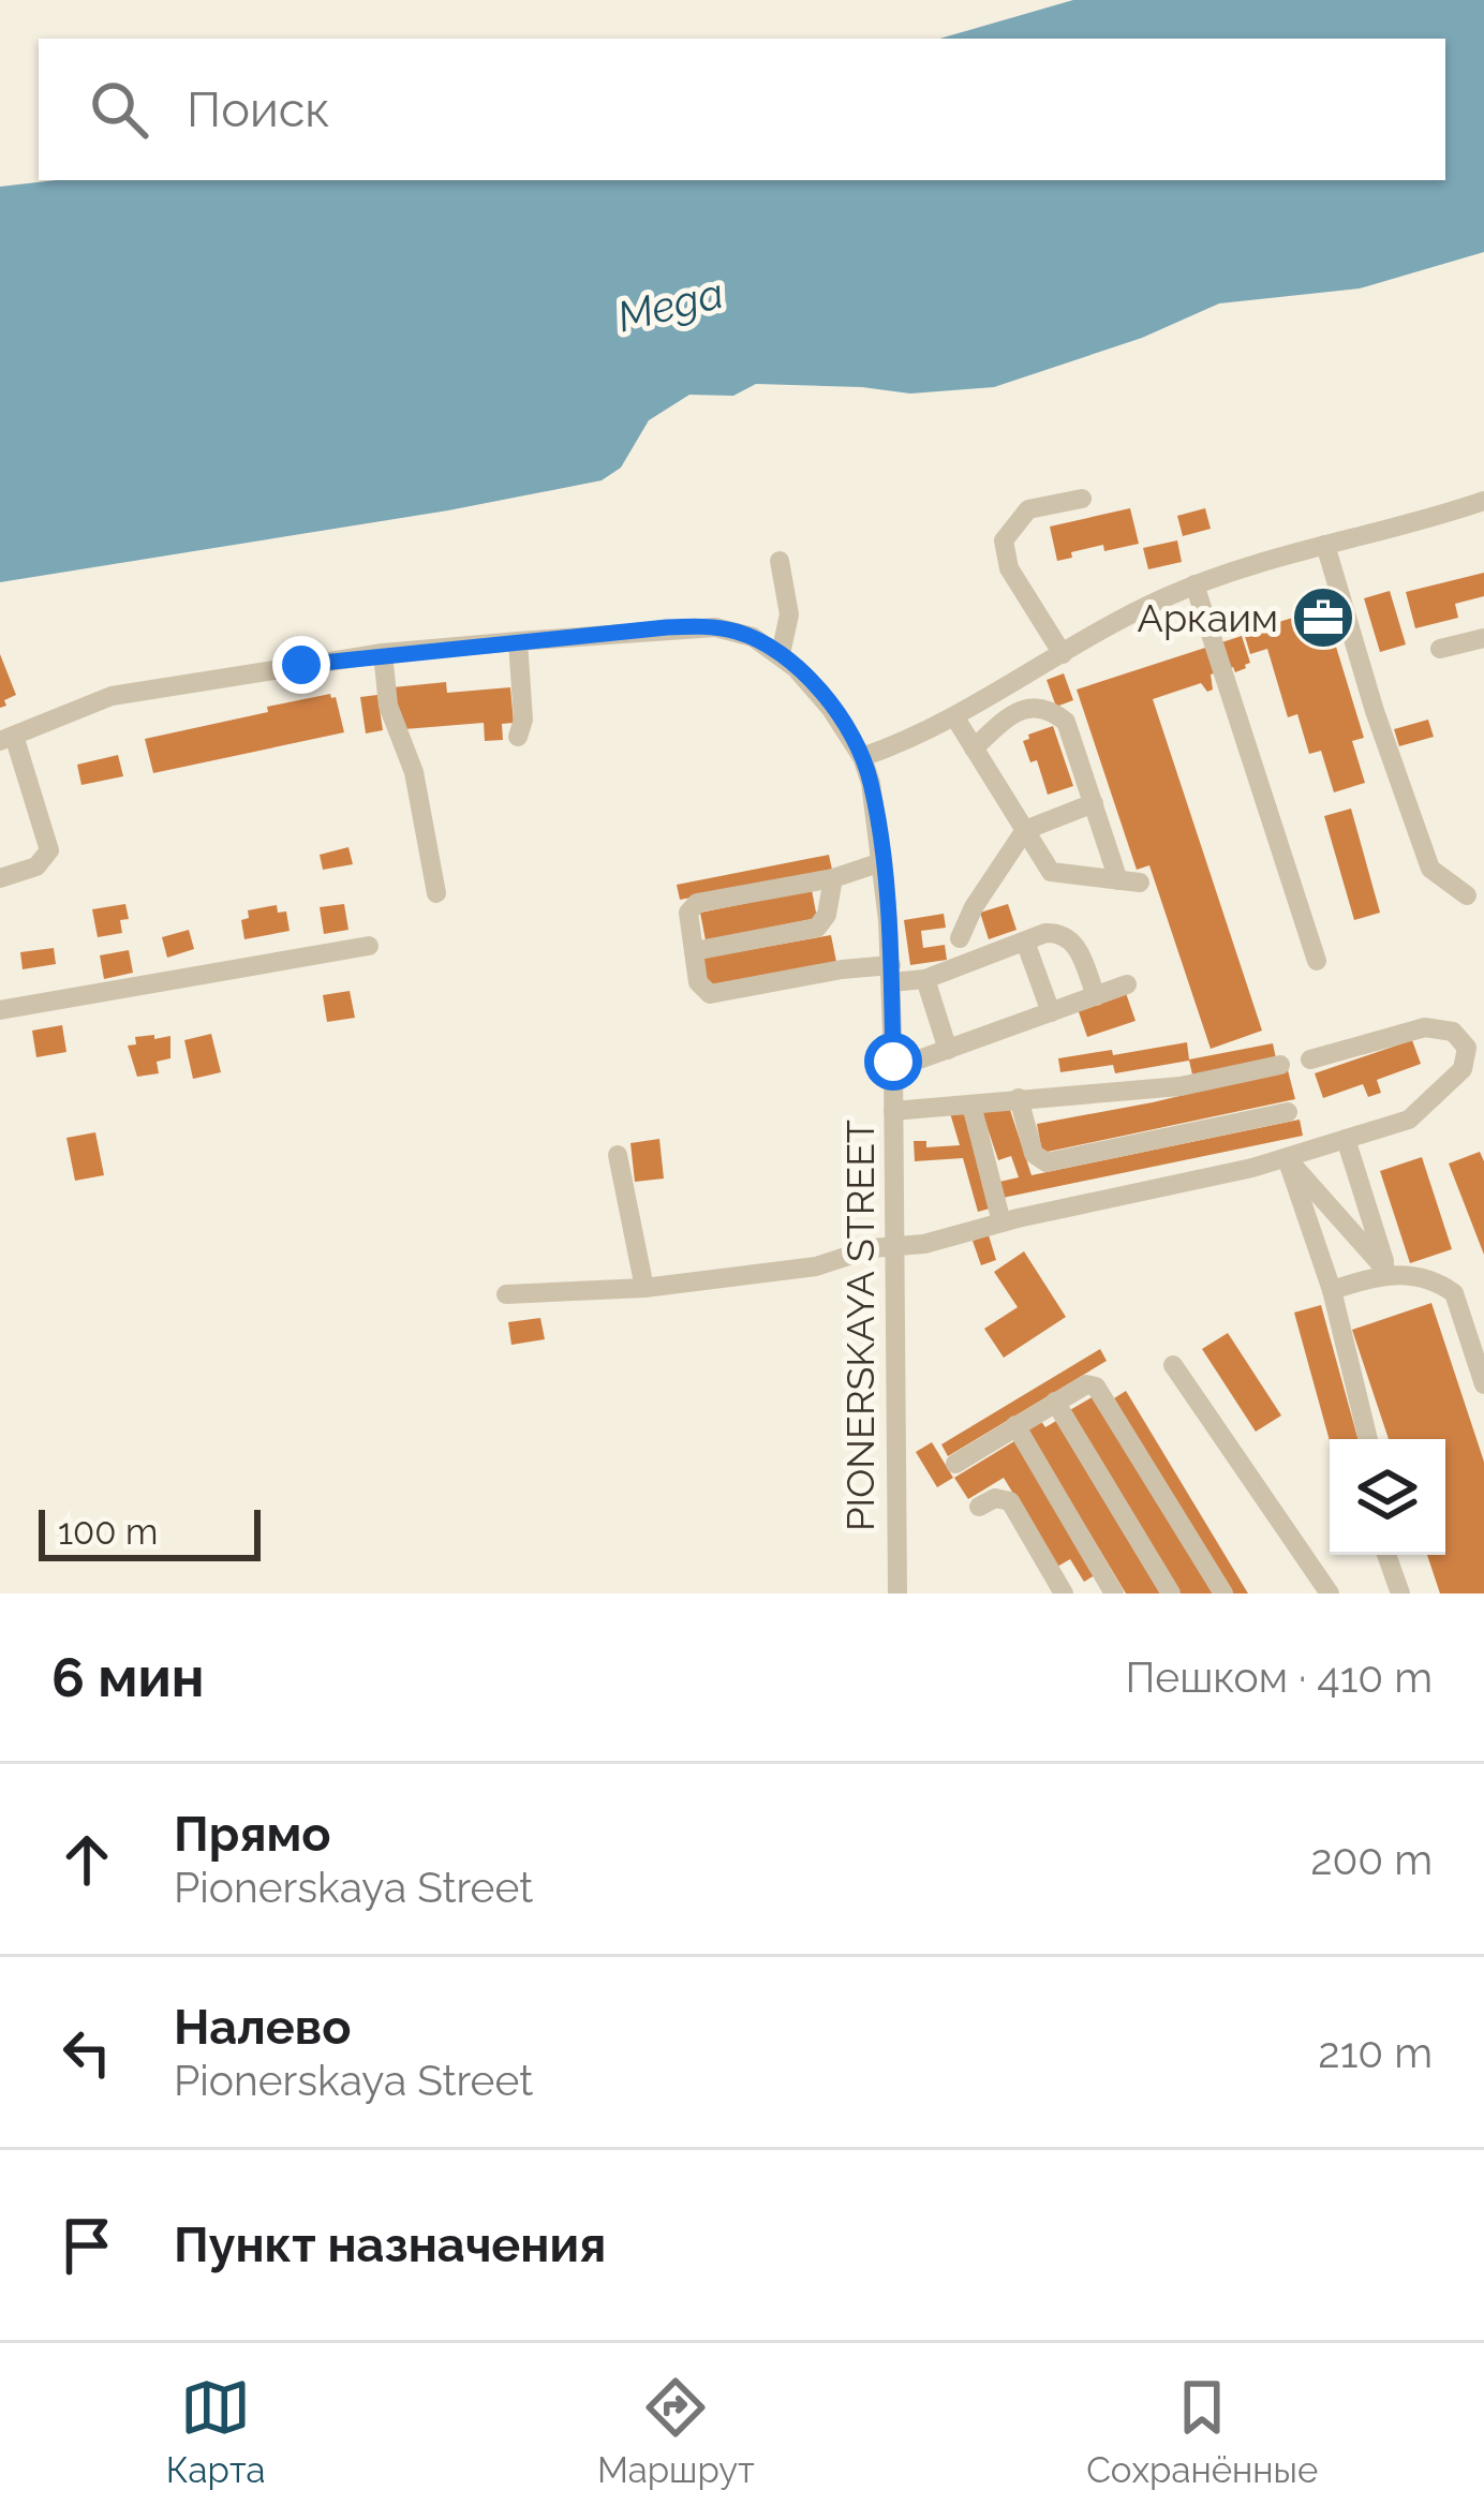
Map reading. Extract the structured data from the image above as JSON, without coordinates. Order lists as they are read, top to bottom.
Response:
{
  "streets": {
    "street": ["PIONERSKAYA STREET"]
  },
  "water": ["Mega"],
  "places": {
    "office": ["Аркаим"]
  },
  "scale_bar": "100 m",
  "page": {
    "search": "Поиск",
    "scale": "100 m",
    "heading": ["6 мин", "Пешком · 410 m"],
    "list": [
      ["Прямо", "Pionerskaya Street", "200 m"],
      ["Налево", "Pionerskaya Street", "210 m"],
      "Пункт назначения"
    ],
    "nav": ["Карта", "Маршрут", "Сохранённые"]
  }
}
